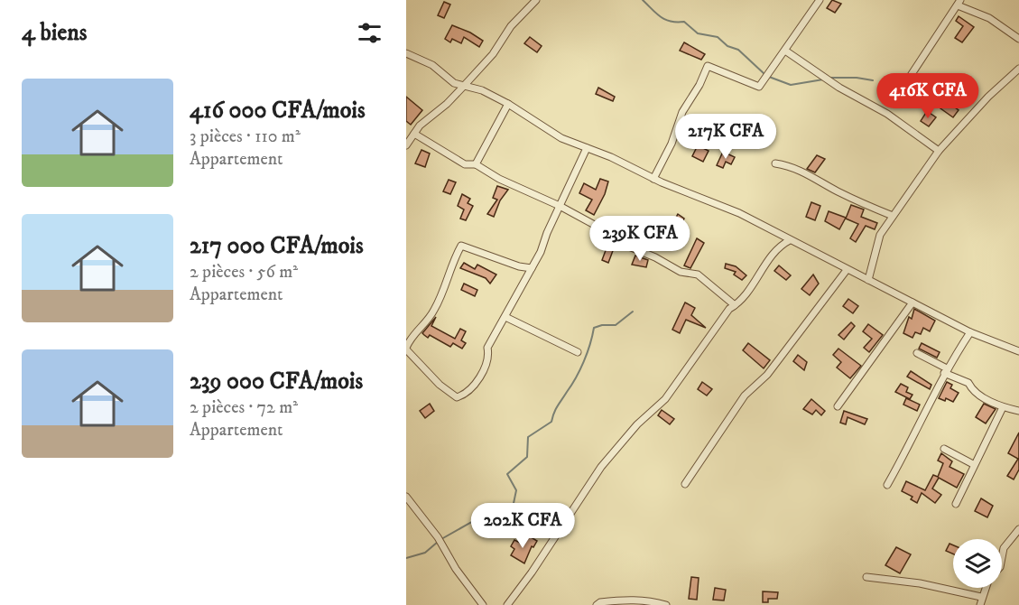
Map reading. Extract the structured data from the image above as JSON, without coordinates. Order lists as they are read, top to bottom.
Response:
{
  "page": {
    "heading": "4 biens",
    "list": [
      {
        "name": "416 000 CFA/mois",
        "note": "3 pièces · 110 m² · Appartement"
      },
      {
        "name": "217 000 CFA/mois",
        "note": "2 pièces · 56 m² · Appartement"
      },
      {
        "name": "239 000 CFA/mois",
        "note": "2 pièces · 72 m² · Appartement"
      }
    ],
    "price": [
      "416K CFA",
      "217K CFA",
      "239K CFA",
      "202K CFA"
    ]
  }
}
